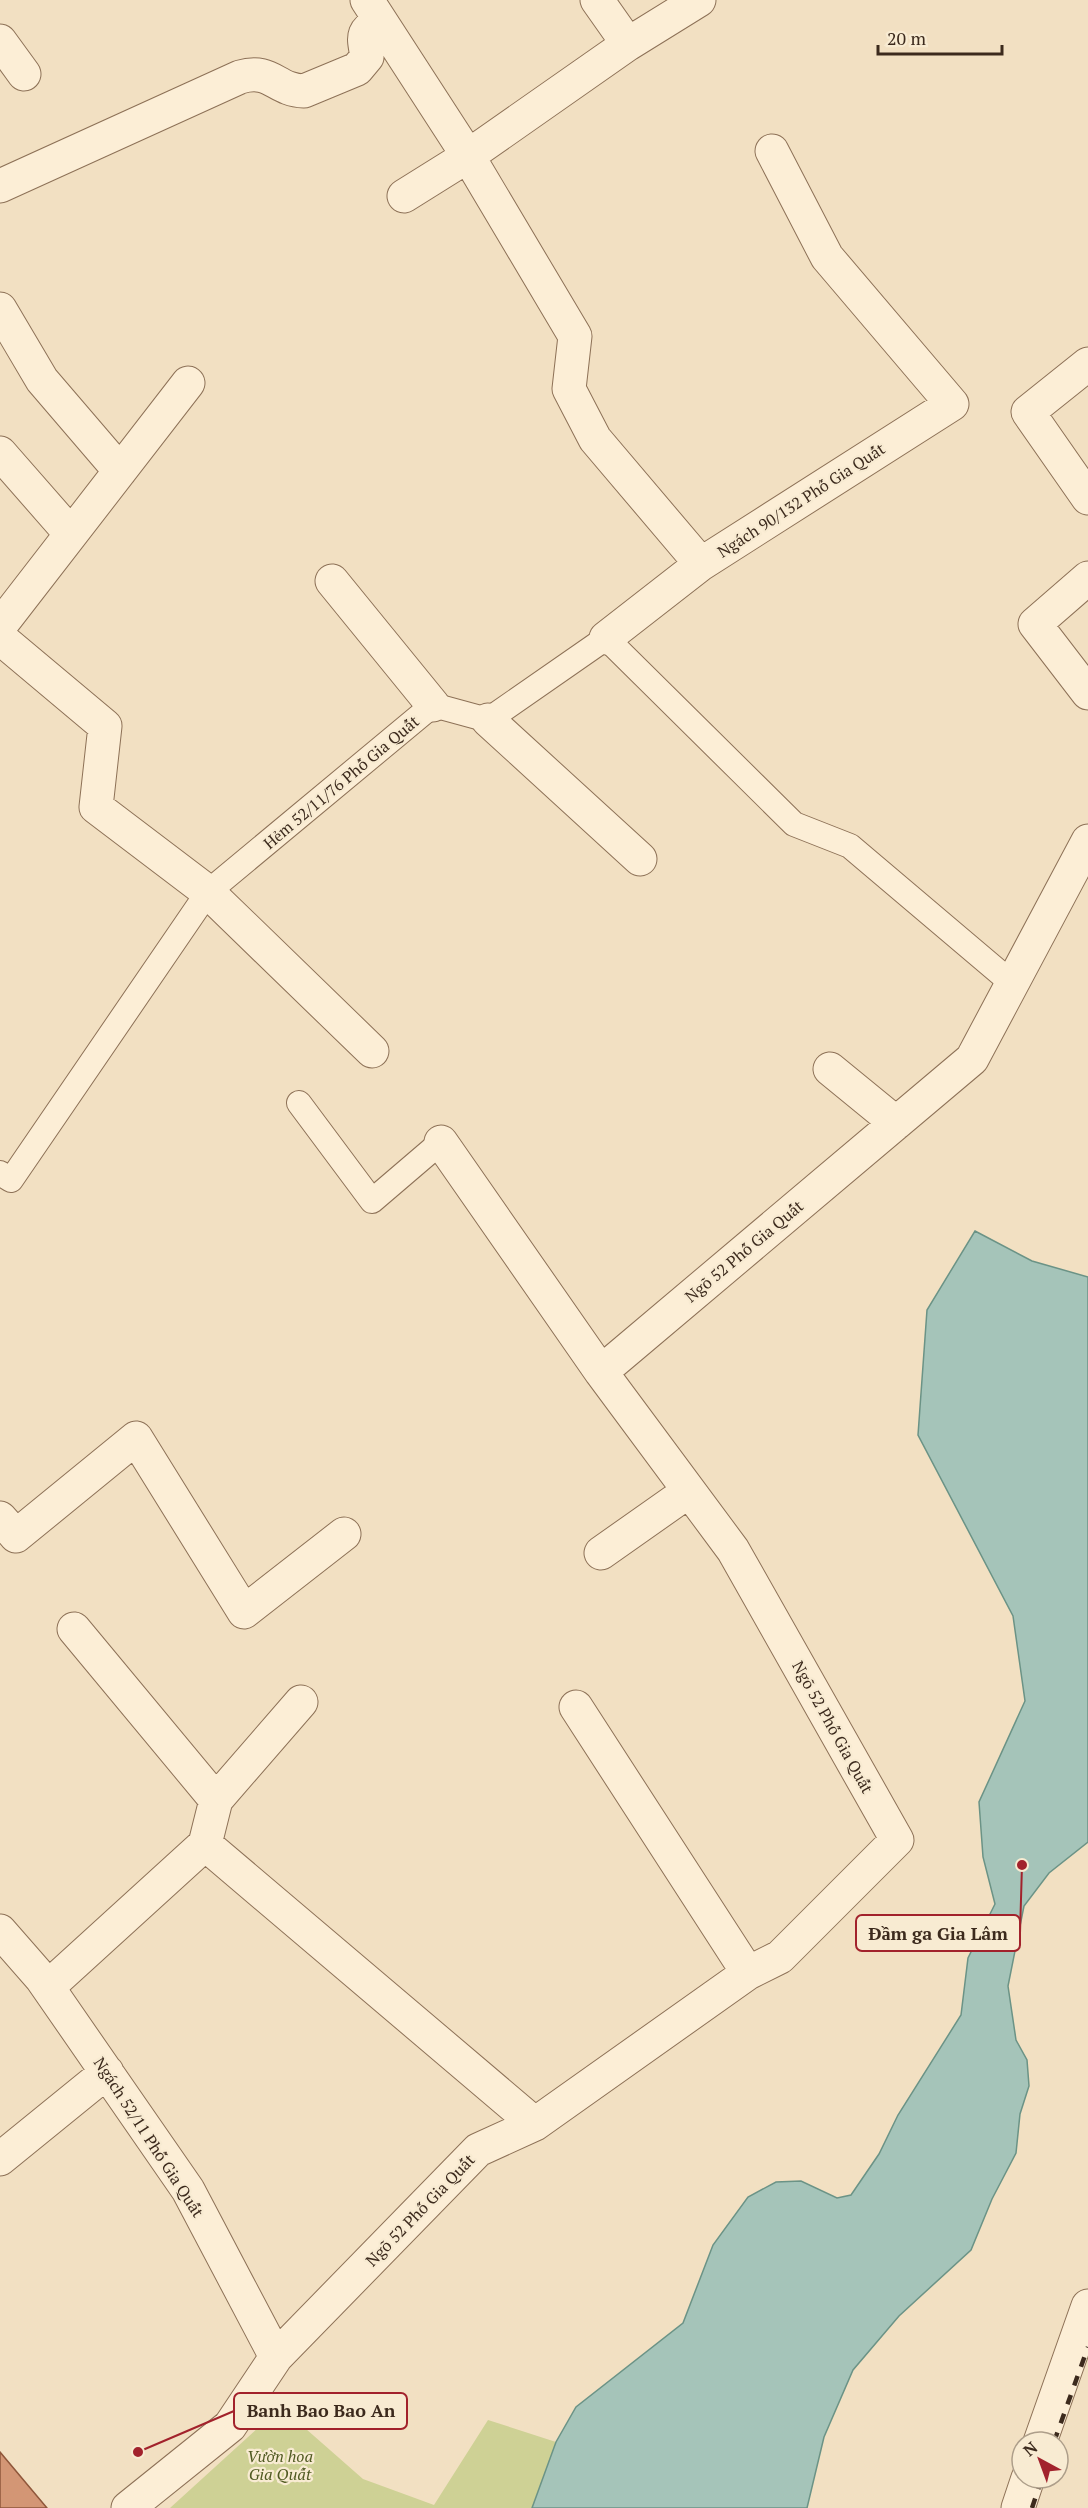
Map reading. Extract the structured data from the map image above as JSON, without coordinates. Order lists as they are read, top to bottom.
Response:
{
  "streets": {
    "street": ["Ngách 90/132 Phố Gia Quất", "Ngõ 52 Phố Gia Quất", "Ngách 52/11 Phố Gia Quất"],
    "lane": ["Hẻm 52/11/76 Phố Gia Quất"]
  },
  "crossings": [
    ["Ngõ 52 Phố Gia Quất", "Ngách 52/11 Phố Gia Quất"]
  ],
  "parks": ["Vườn hoa Gia Quất"],
  "places": ["Đầm ga Gia Lâm", "Banh Bao Bao An"],
  "scale_bar": "20 m",
  "north": "top left"
}
